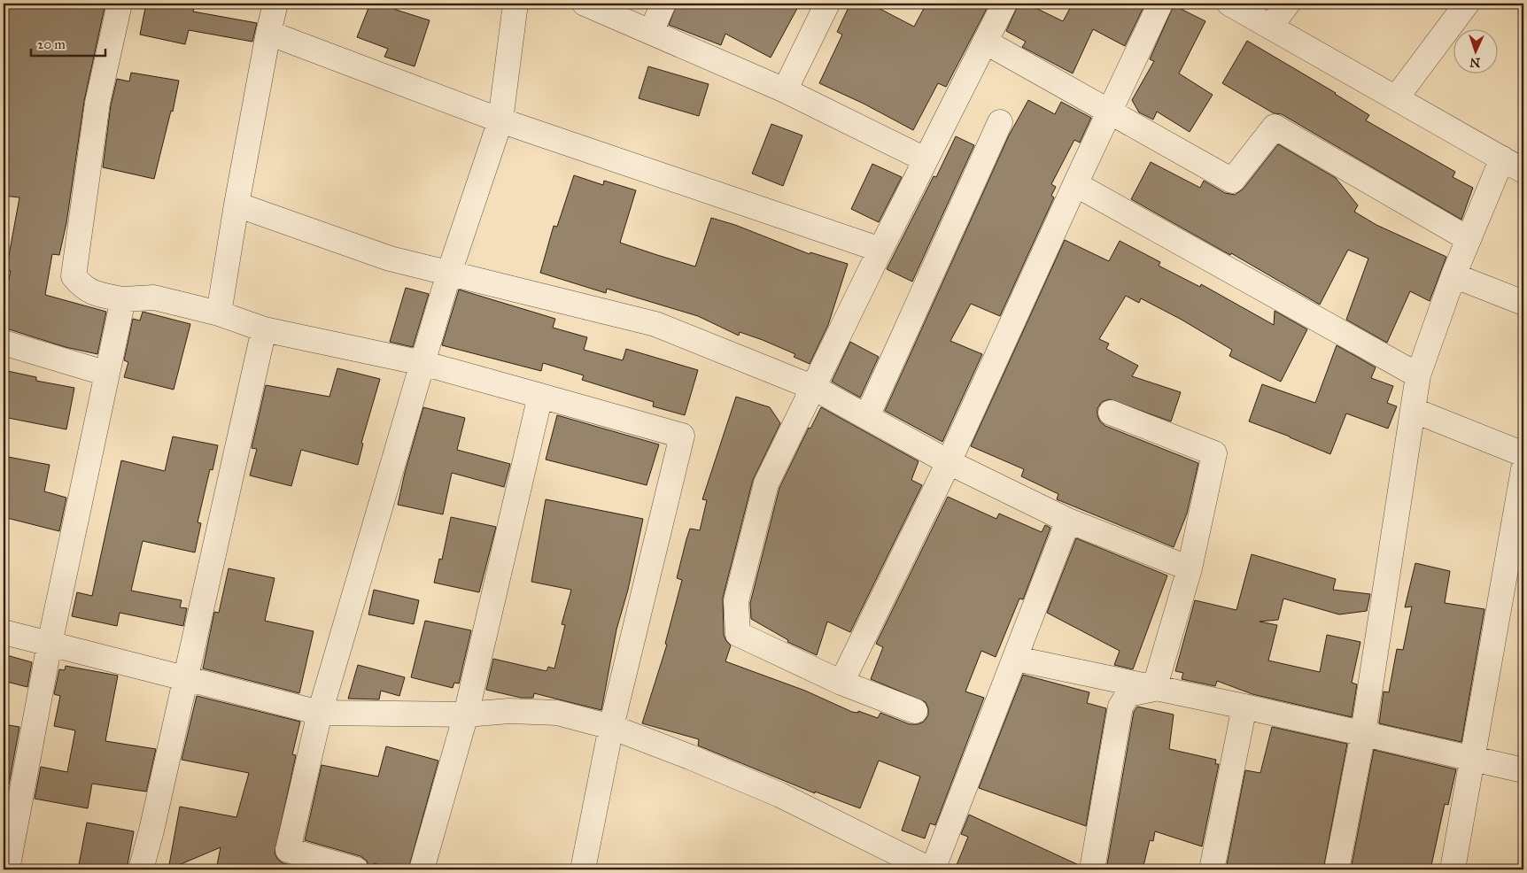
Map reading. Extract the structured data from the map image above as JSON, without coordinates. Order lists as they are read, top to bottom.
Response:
{
  "scale_bar": "20 m",
  "north": "bottom"
}
